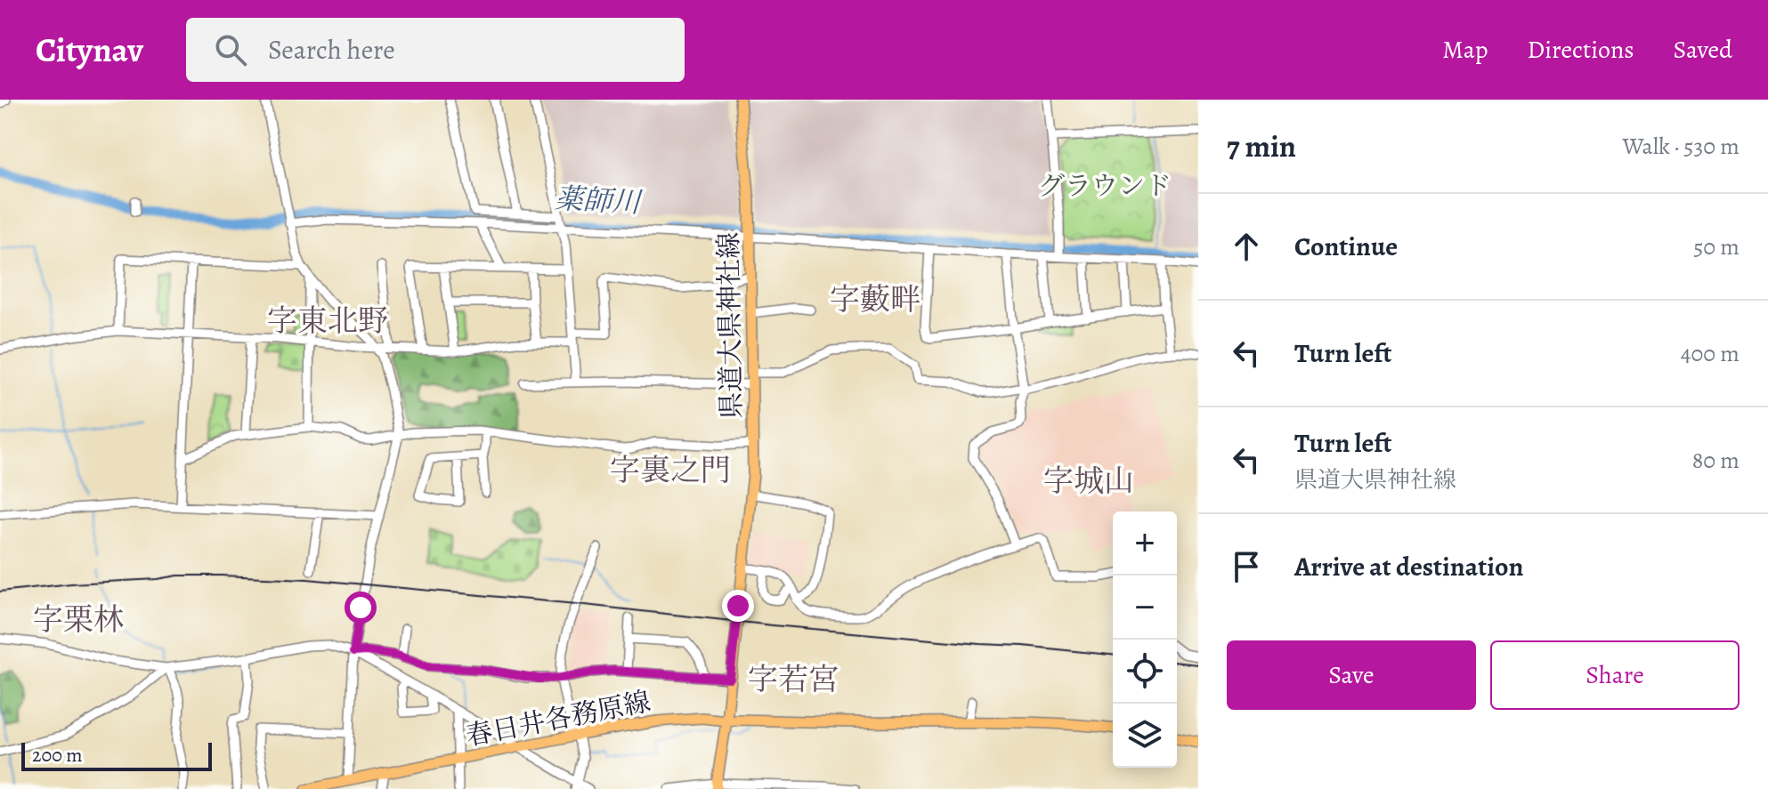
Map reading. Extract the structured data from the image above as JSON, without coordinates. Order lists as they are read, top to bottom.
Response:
{
  "streets": {
    "main road": ["県道大県神社線", "春日井各務原線"]
  },
  "crossings": [
    ["県道大県神社線", "春日井各務原線"]
  ],
  "districts": [
    "字藪畔",
    "字東北野",
    "字裏之門",
    "字城山",
    "字栗林",
    "字若宮"
  ],
  "water": ["薬師川"],
  "parks": ["グラウンド"],
  "scale_bar": "200 m",
  "page": {
    "header": "Citynav",
    "search": "Search here",
    "nav": ["Map", "Directions", "Saved"],
    "heading": ["7 min", "Walk · 530 m"],
    "list": [
      ["Continue", "50 m"],
      ["Turn left", "400 m"],
      ["Turn left", "県道大県神社線", "80 m"],
      "Arrive at destination"
    ],
    "map_buttons": ["+", "−"],
    "buttons": ["Save", "Share"],
    "scale": "200 m"
  }
}
